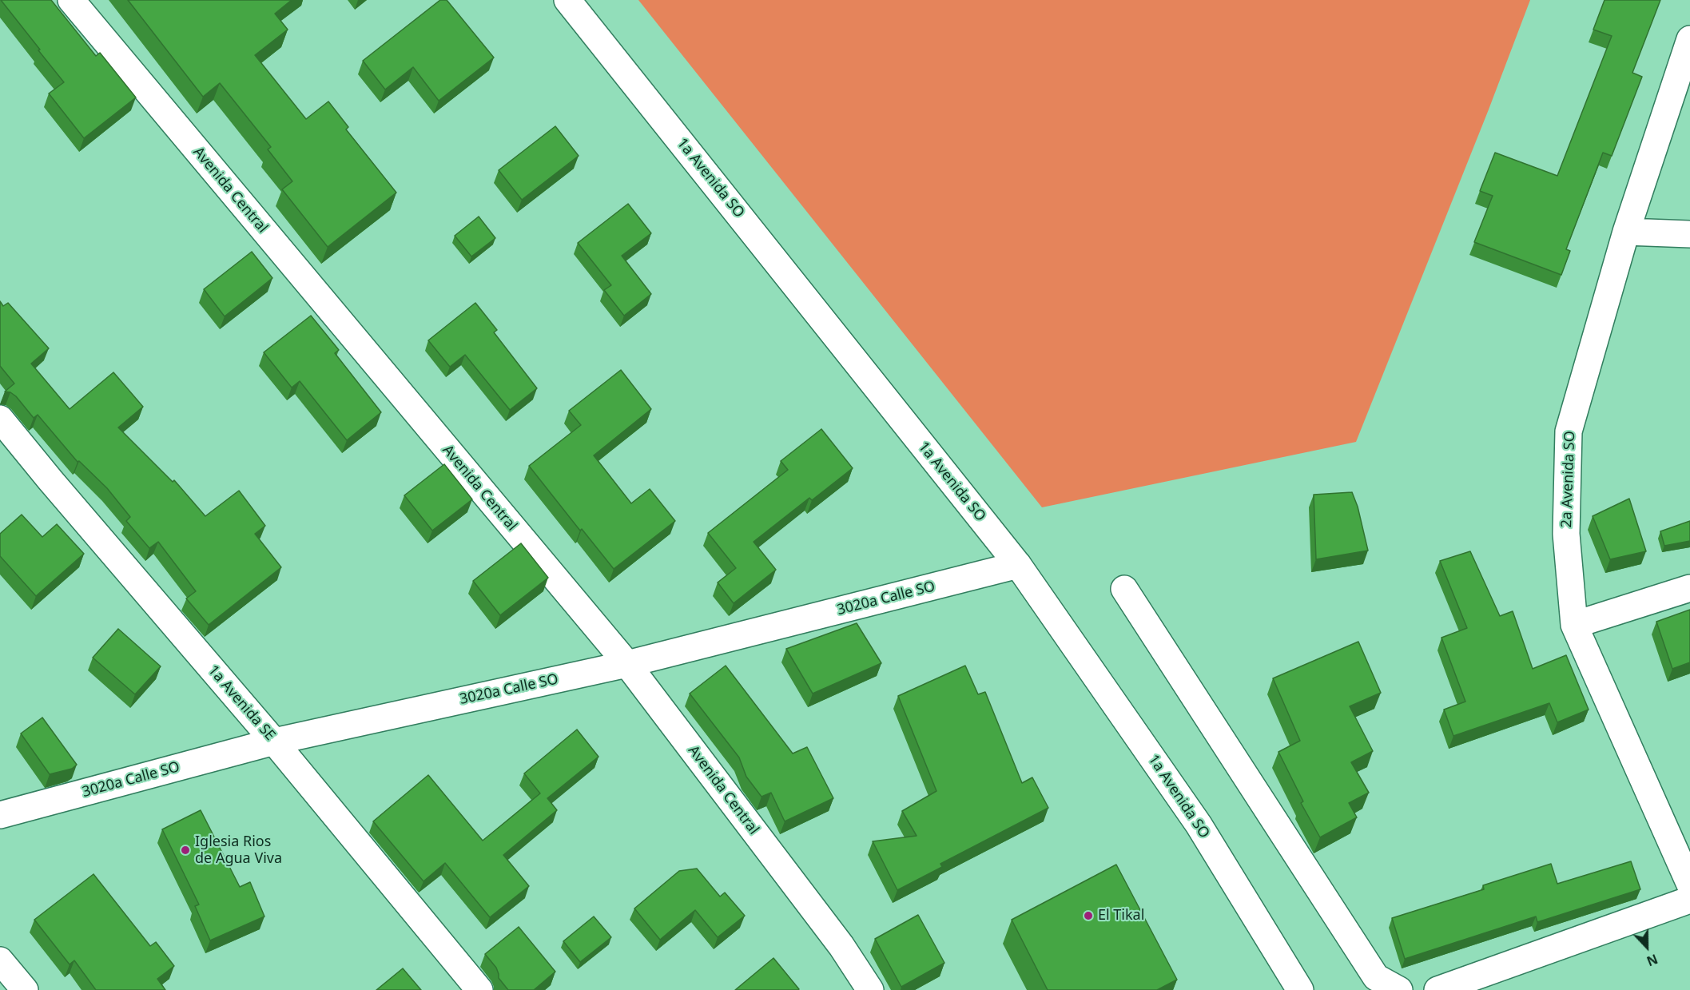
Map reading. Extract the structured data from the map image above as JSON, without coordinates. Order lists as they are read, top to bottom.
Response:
{
  "streets": {
    "main road": [
      "1a Avenida SO",
      "Avenida Central",
      "2a Avenida SO",
      "3020a Calle SO",
      "1a Avenida SE"
    ]
  },
  "crossings": [
    ["1a Avenida SO", "3020a Calle SO"],
    ["Avenida Central", "3020a Calle SO"],
    ["3020a Calle SO", "1a Avenida SE"]
  ],
  "places": ["Iglesia Rios de Agua Viva", "El Tikal"],
  "north": "bottom"
}
